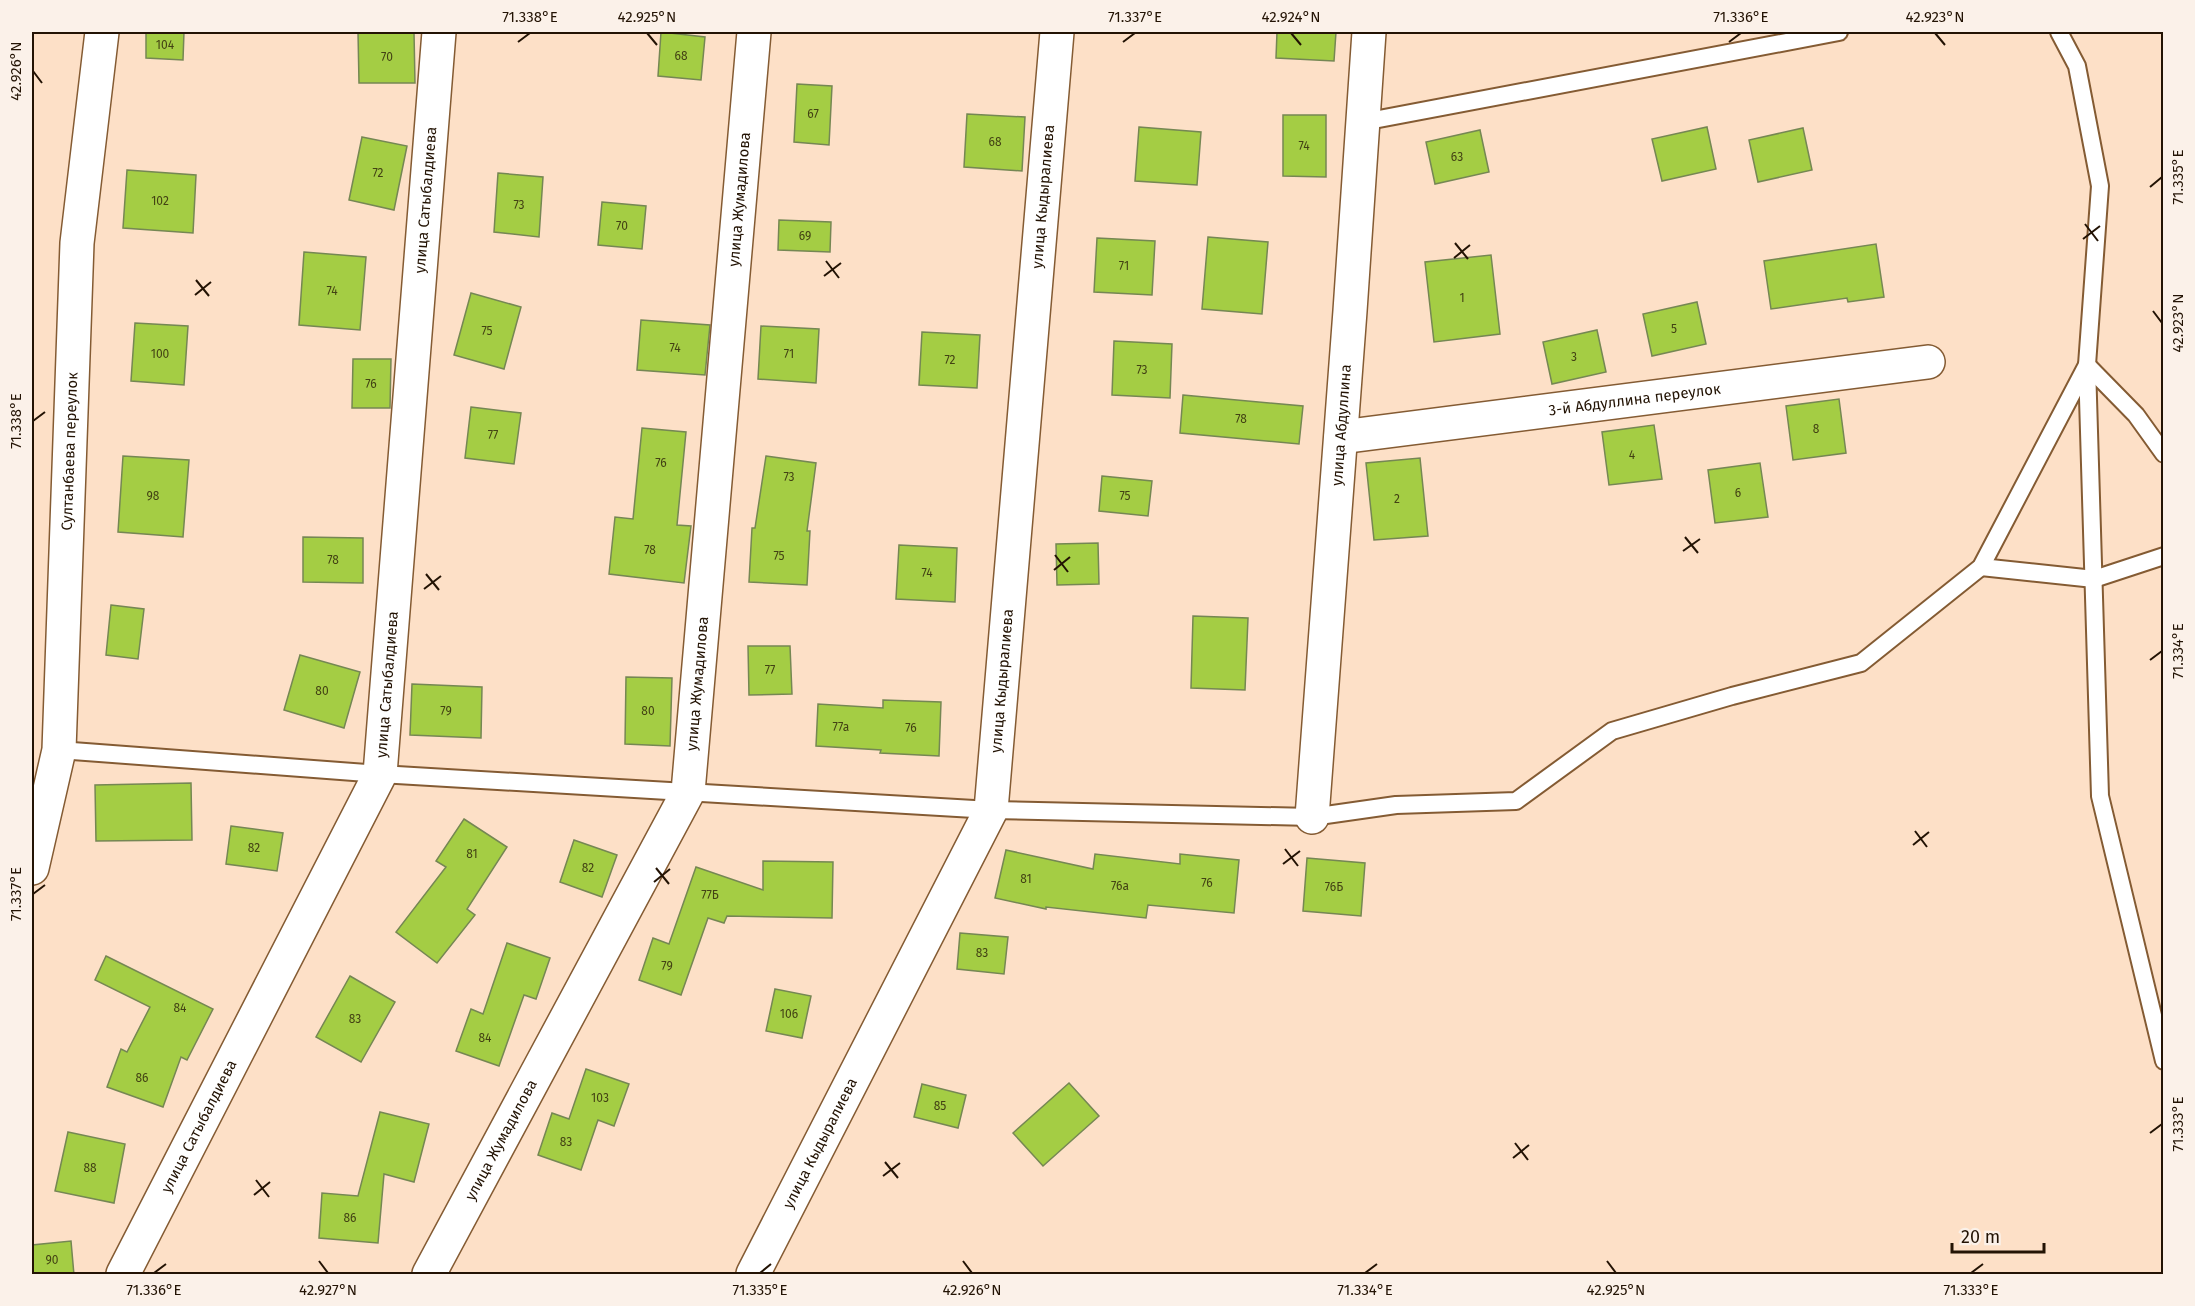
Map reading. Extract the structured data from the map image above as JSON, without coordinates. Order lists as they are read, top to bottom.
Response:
{
  "streets": {
    "street": [
      "улица Кыдыралиева",
      "улица Сатыбалдиева",
      "улица Жумадилова",
      "3-й Абдуллина переулок",
      "улица Абдуллина",
      "Султанбаева переулок"
    ]
  },
  "crossings": [
    ["3-й Абдуллина переулок", "улица Абдуллина"]
  ],
  "house_numbers": [
    "104",
    "68",
    "70",
    "67",
    "68",
    "74",
    "63",
    "72",
    "102",
    "73",
    "70",
    "69",
    "71",
    "74",
    "1",
    "5",
    "75",
    "74",
    "100",
    "71",
    "3",
    "72",
    "73",
    "76",
    "78",
    "8",
    "77",
    "4",
    "76",
    "73",
    "6",
    "98",
    "75",
    "2",
    "78",
    "75",
    "78",
    "74",
    "77",
    "80",
    "79",
    "80",
    "77а",
    "76",
    "82",
    "81",
    "82",
    "81",
    "76",
    "76а",
    "76Б",
    "77Б",
    "83",
    "79",
    "84",
    "106",
    "83",
    "84",
    "86",
    "103",
    "85",
    "83",
    "88",
    "86",
    "90"
  ],
  "scale_bar": "20 m",
  "coordinates": [
    "71.338°E",
    "42.925°N",
    "71.337°E",
    "42.924°N",
    "71.336°E",
    "42.923°N",
    "42.926°N",
    "71.335°E",
    "71.334°E",
    "71.333°E",
    "42.927°N"
  ]
}
